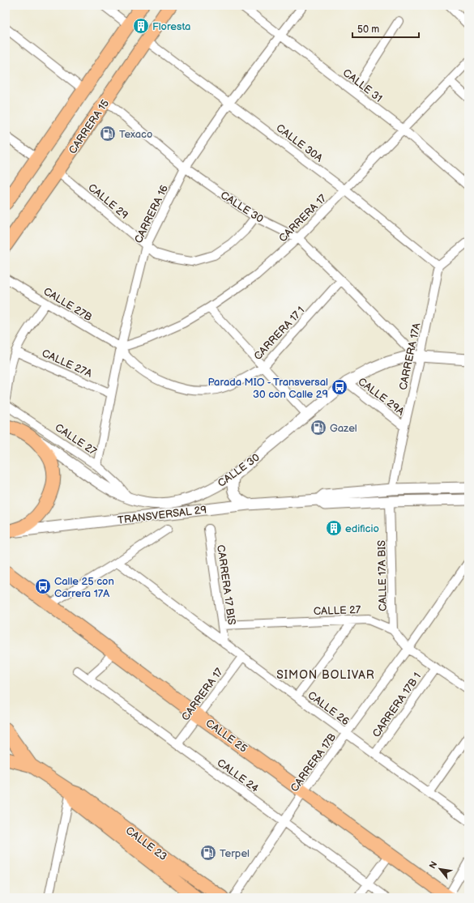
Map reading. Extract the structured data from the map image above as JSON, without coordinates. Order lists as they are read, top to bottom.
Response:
{
  "streets": {
    "main road": ["CARRERA 15", "CALLE 25", "CALLE 23"],
    "street": [
      "CALLE 31",
      "CALLE 30A",
      "CALLE 29",
      "CALLE 30",
      "CARRERA 16",
      "CARRERA 17",
      "CALLE 27B",
      "CARRERA 17 1",
      "CARRERA 17A",
      "CALLE 27A",
      "CALLE 29A",
      "CALLE 27",
      "TRANSVERSAL 29",
      "CALLE 17A BIS",
      "CARRERA 17 BIS",
      "CARRERA 17B 1",
      "CALLE 26",
      "CARRERA 17B",
      "CALLE 24"
    ]
  },
  "crossings": [
    ["CALLE 31", "CARRERA 16"],
    ["CALLE 31", "CARRERA 17"],
    ["CARRERA 15", "CALLE 30A"],
    ["CARRERA 15", "CALLE 29"],
    ["CARRERA 15", "CALLE 30"],
    ["CALLE 30A", "CARRERA 16"],
    ["CALLE 30A", "CARRERA 17"],
    ["CALLE 30A", "CARRERA 17A"],
    ["CALLE 29", "CALLE 30"],
    ["CALLE 29", "CARRERA 16"],
    ["CALLE 30", "CARRERA 16"],
    ["CALLE 30", "CARRERA 17"],
    ["CALLE 30", "CARRERA 17 1"],
    ["CALLE 30", "CARRERA 17A"],
    ["CALLE 30", "CALLE 29A"],
    ["CALLE 30", "CALLE 27"],
    ["CARRERA 16", "CARRERA 17"],
    ["CARRERA 16", "CALLE 27B"],
    ["CARRERA 16", "CARRERA 17 1"],
    ["CARRERA 16", "CALLE 27A"],
    ["CARRERA 16", "CALLE 27"],
    ["CARRERA 17", "CALLE 27B"],
    ["CARRERA 17", "CARRERA 17 1"],
    ["CARRERA 17", "CALLE 26"],
    ["CARRERA 17", "CALLE 25"],
    ["CARRERA 17", "CALLE 24"],
    ["CALLE 27B", "CARRERA 17 1"],
    ["CARRERA 17A", "CALLE 29A"],
    ["CARRERA 17A", "TRANSVERSAL 29"],
    ["CALLE 27", "CALLE 17A BIS"],
    ["CALLE 27", "CARRERA 17 BIS"],
    ["CALLE 27", "CARRERA 17B 1"],
    ["CALLE 27", "CARRERA 17B"],
    ["TRANSVERSAL 29", "CALLE 17A BIS"],
    ["CARRERA 17 BIS", "CALLE 26"],
    ["CARRERA 17B 1", "CALLE 26"],
    ["CALLE 26", "CARRERA 17B"],
    ["CALLE 25", "CARRERA 17B"],
    ["CARRERA 17B", "CALLE 24"]
  ],
  "districts": ["SIMON BOLIVAR"],
  "places": {
    "building": ["Floresta", "edificio"],
    "fuel station": ["Texaco", "Gazel", "Terpel"],
    "bus stop": ["Parada MIO - Transversal 30 con Calle 29", "Calle 25 con Carrera 17A"]
  },
  "scale_bar": "50 m",
  "north": "top left"
}
